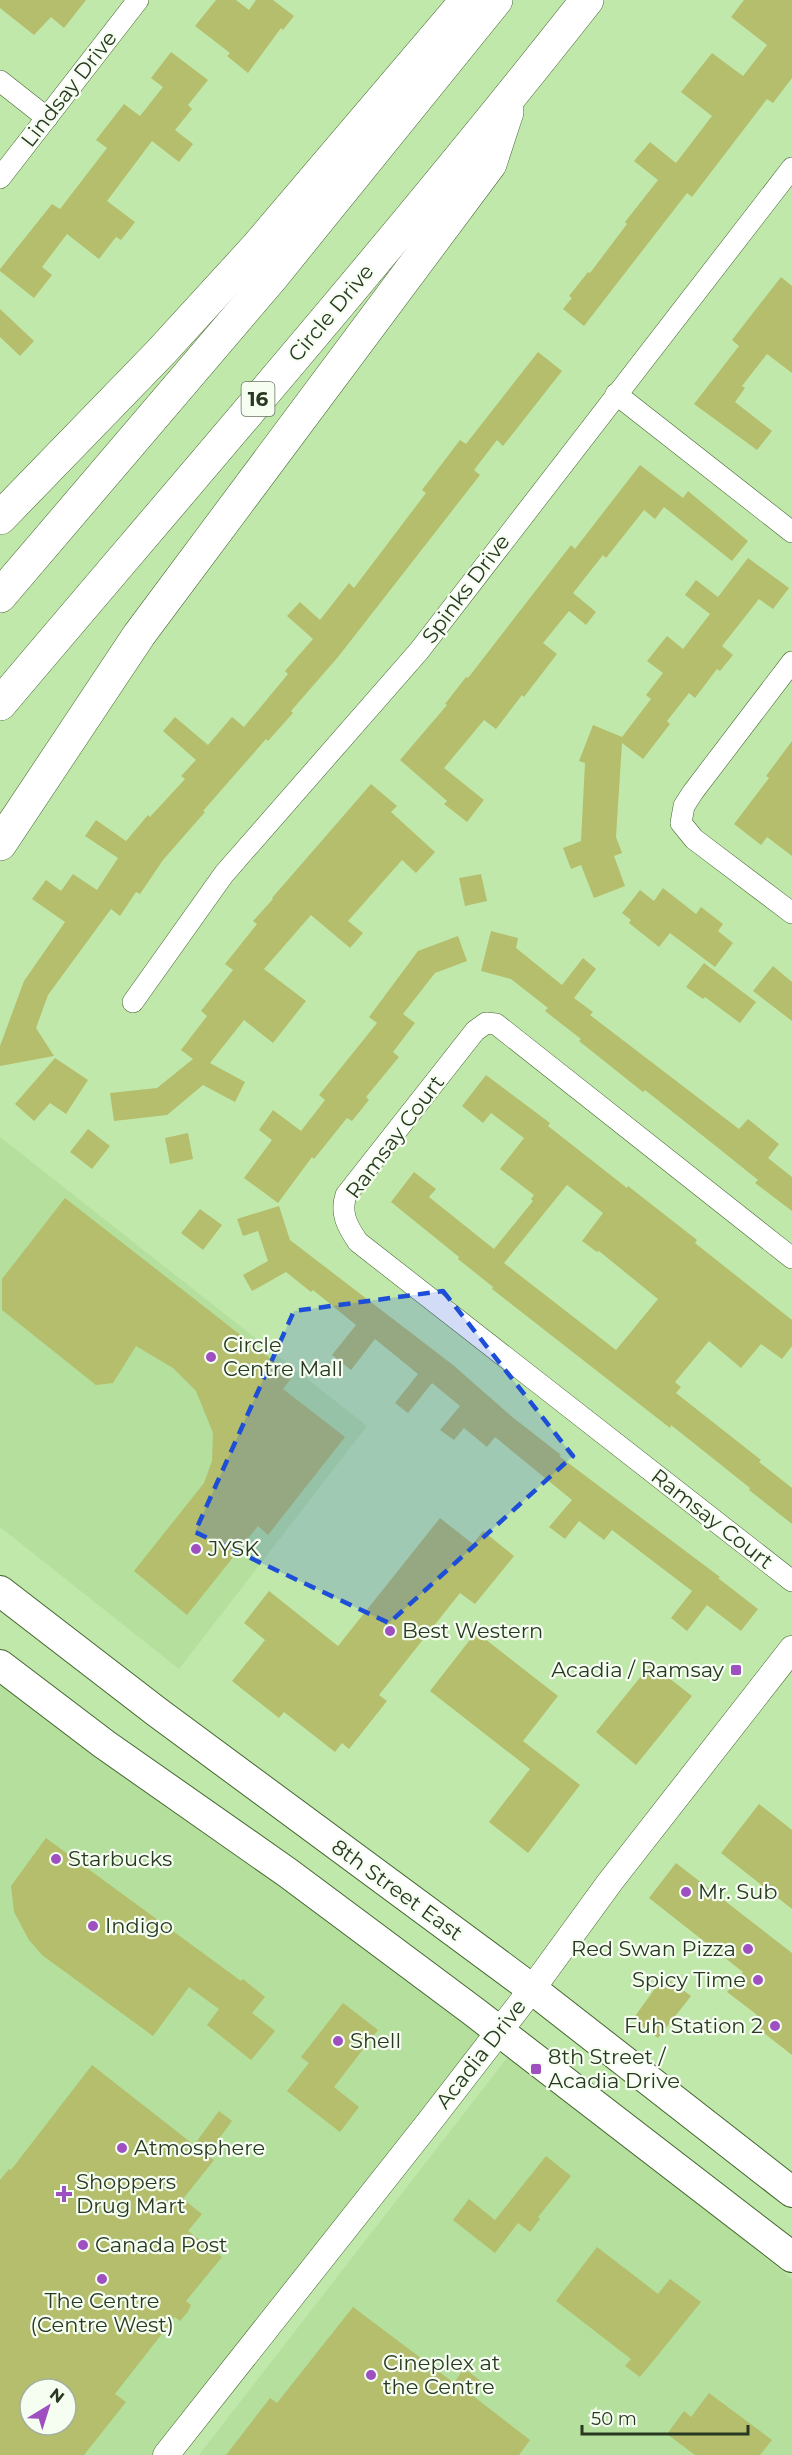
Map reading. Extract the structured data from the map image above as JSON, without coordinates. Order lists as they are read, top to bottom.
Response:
{
  "streets": {
    "highway": ["Circle Drive", "16"],
    "main road": ["8th Street East"],
    "street": [
      "Lindsay Drive",
      "Spinks Drive",
      "Ramsay Court",
      "Acadia Drive"
    ]
  },
  "crossings": [
    ["8th Street East", "Acadia Drive"]
  ],
  "places": {
    "other": [
      "Circle Centre Mall",
      "JYSK",
      "Best Western",
      "Starbucks",
      "Mr. Sub",
      "Indigo",
      "Red Swan Pizza",
      "Spicy Time",
      "Fuh Station 2",
      "Shell",
      "Atmosphere",
      "Canada Post",
      "The Centre (Centre West)",
      "Cineplex at the Centre"
    ],
    "transit": ["Acadia / Ramsay", "8th Street / Acadia Drive"],
    "health": ["Shoppers Drug Mart"]
  },
  "scale_bar": "50 m",
  "north": "top right"
}
